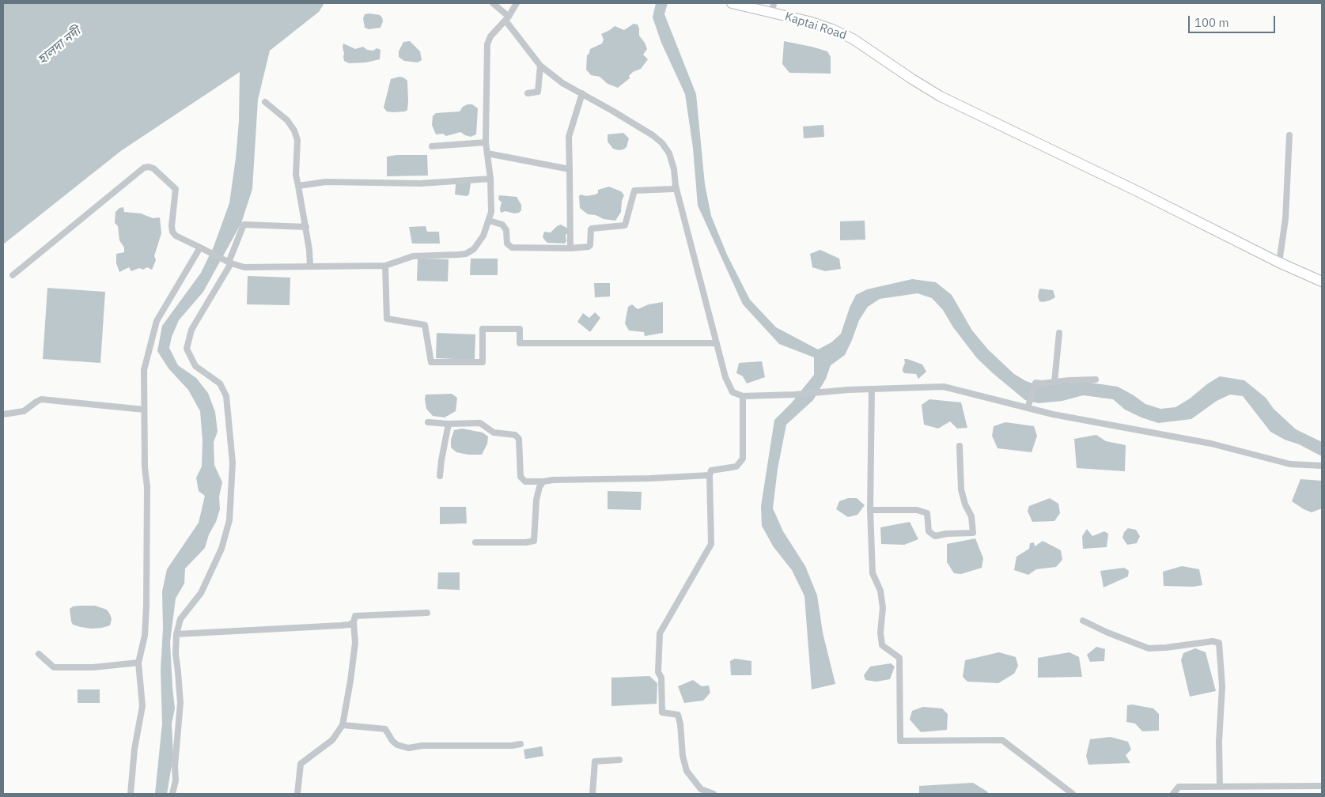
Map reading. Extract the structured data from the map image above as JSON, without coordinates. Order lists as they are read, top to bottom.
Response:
{
  "streets": {
    "main road": ["Kaptai Road"]
  },
  "water": ["হালদা নদী"],
  "scale_bar": "100 m"
}
